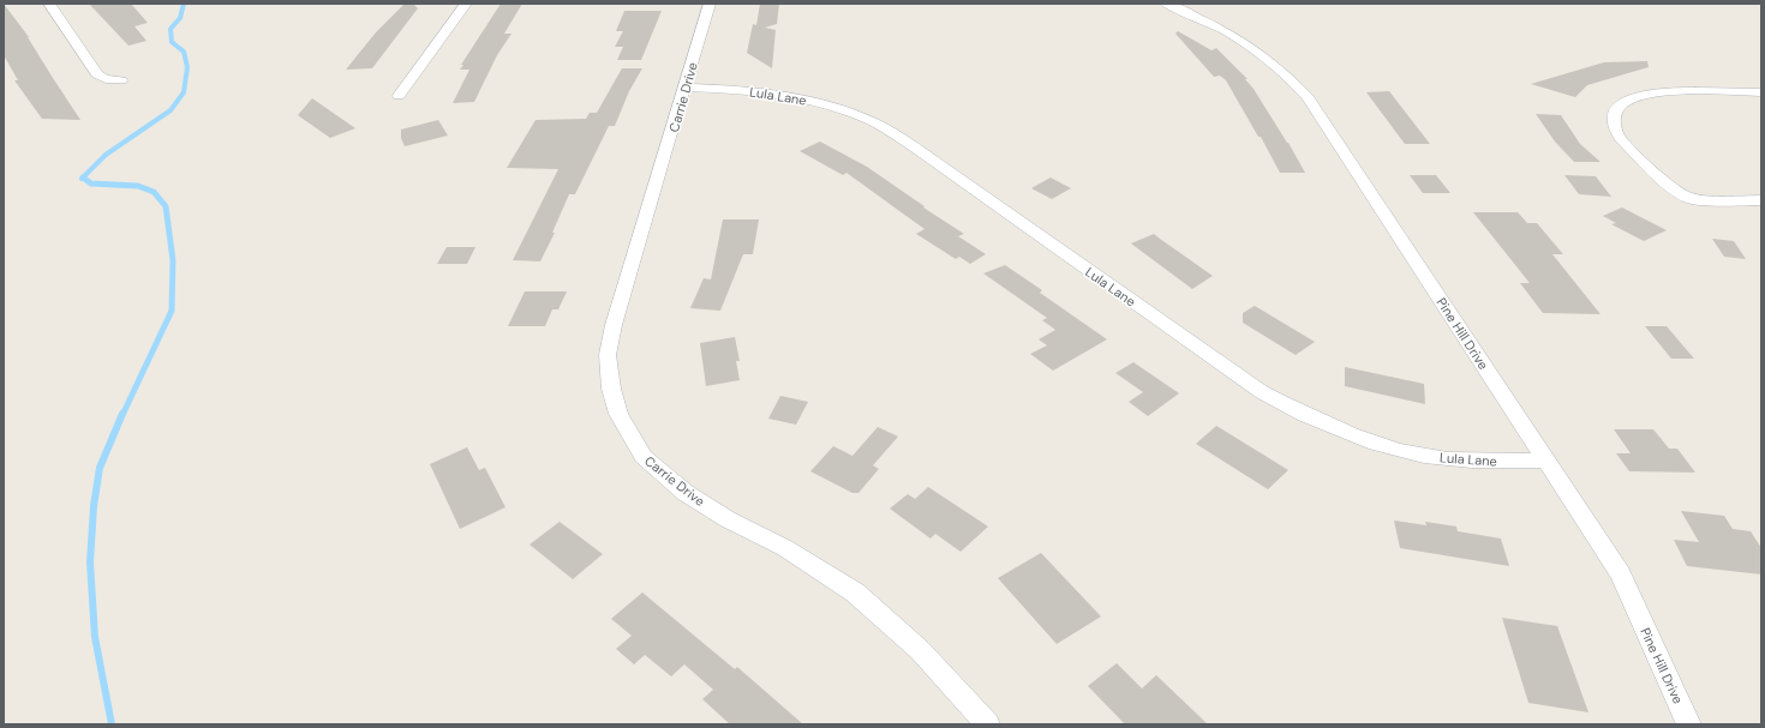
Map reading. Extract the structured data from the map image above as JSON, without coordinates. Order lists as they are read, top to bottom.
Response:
{
  "streets": {
    "street": ["Lula Lane", "Carrie Drive", "Pine Hill Drive"]
  },
  "crossings": [
    ["Lula Lane", "Carrie Drive"],
    ["Lula Lane", "Pine Hill Drive"]
  ]
}
